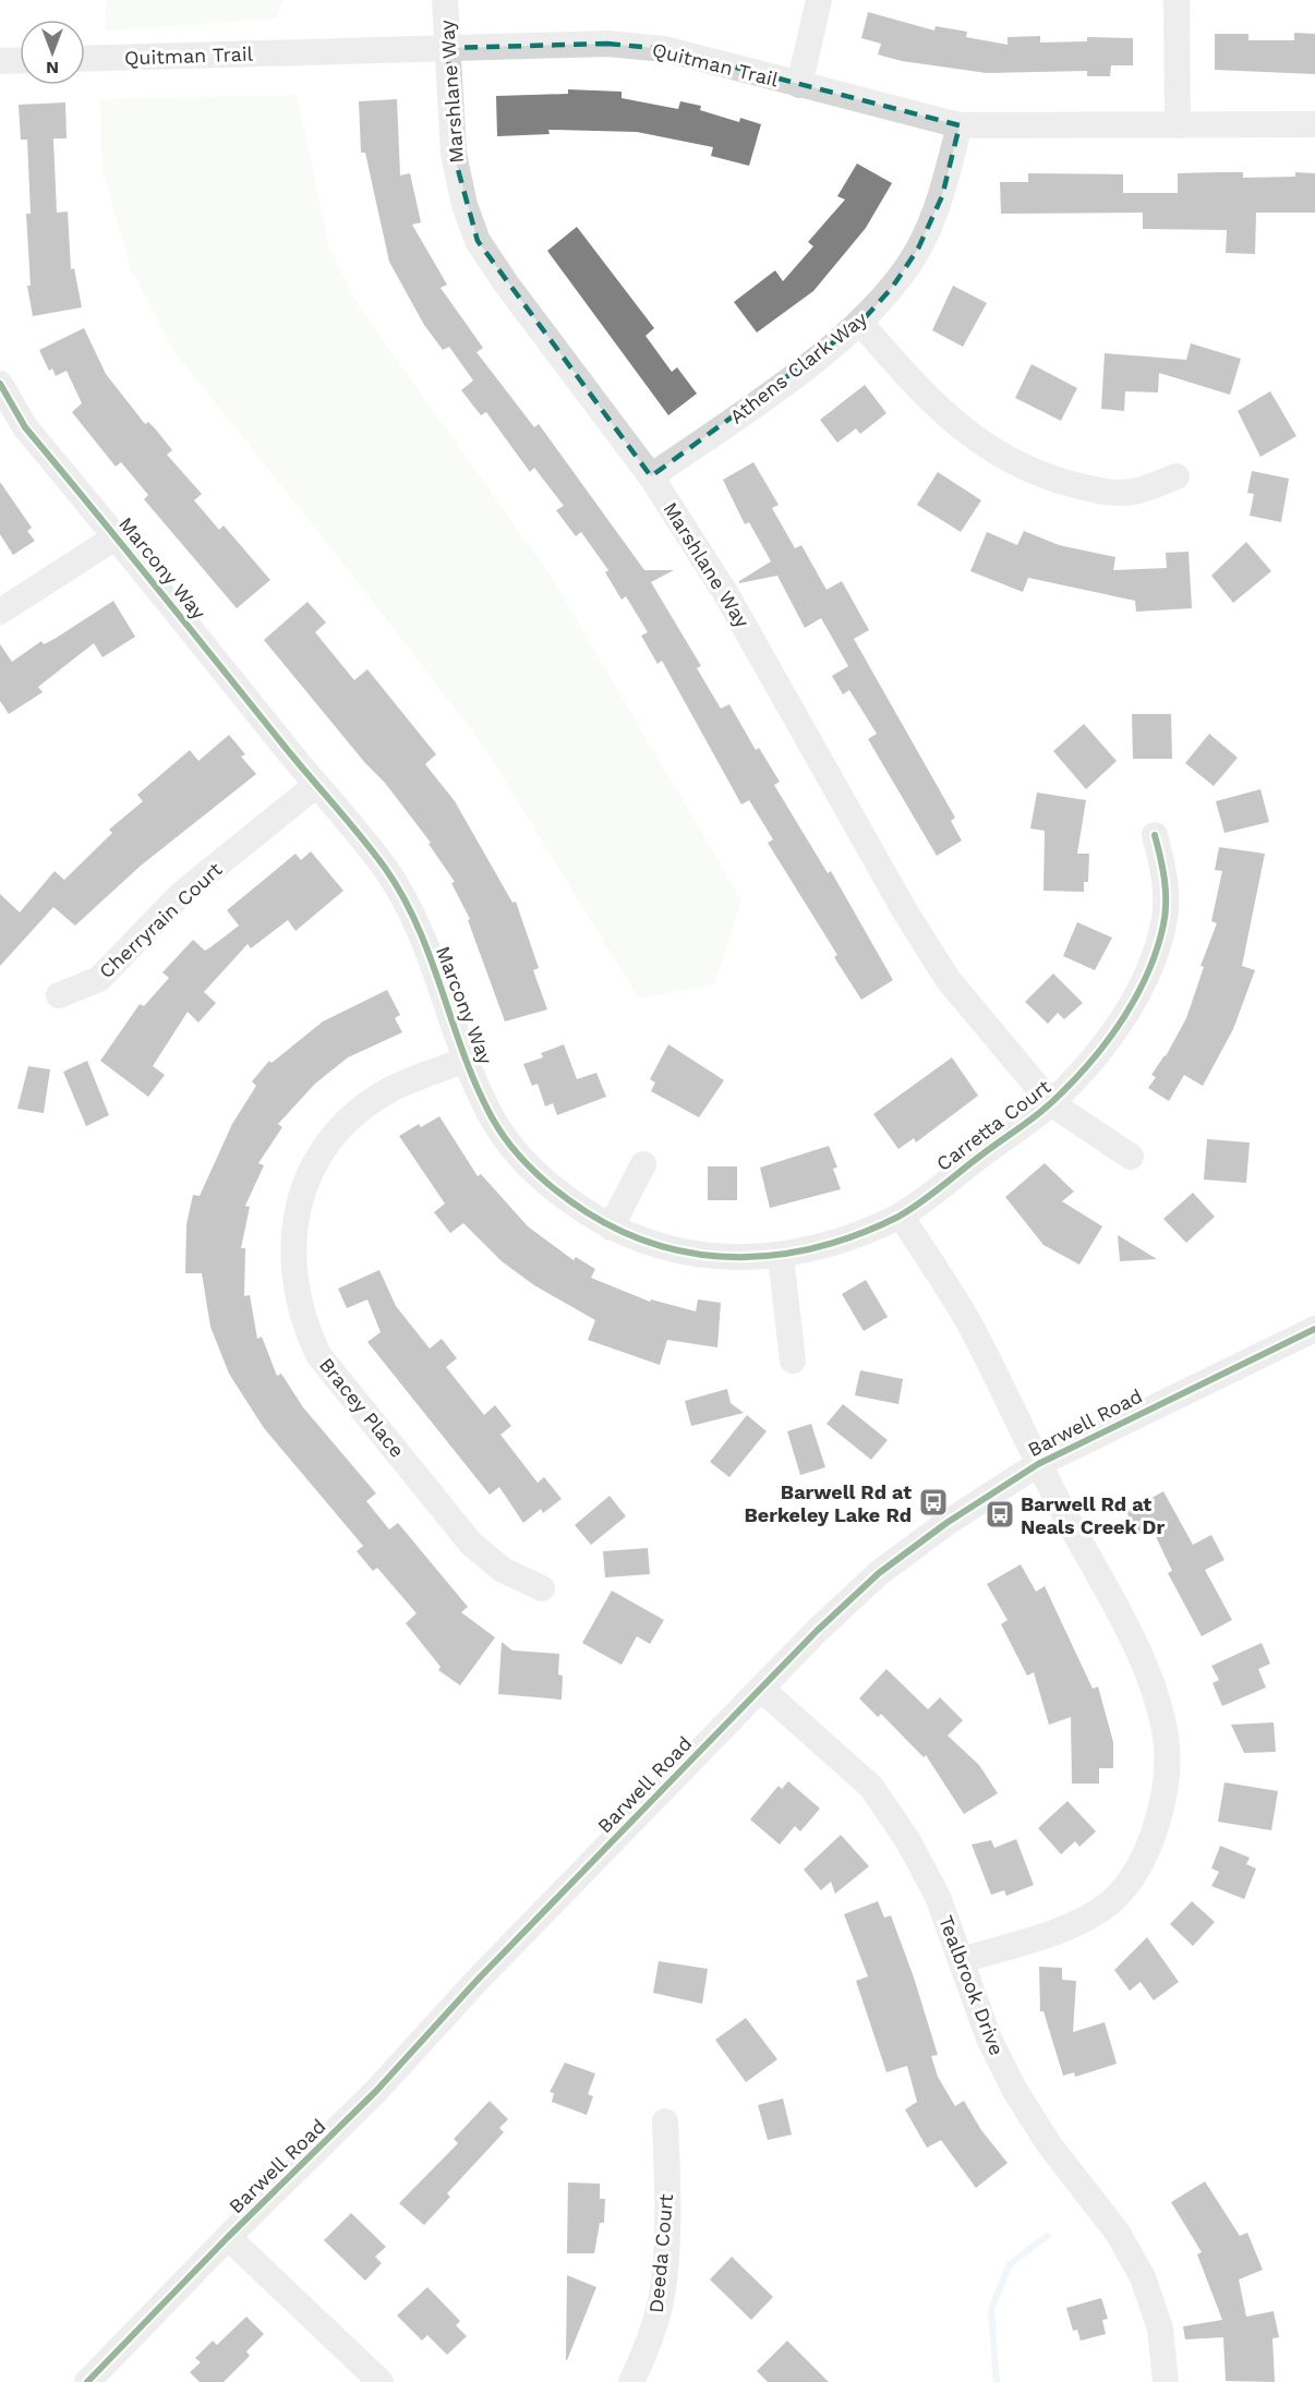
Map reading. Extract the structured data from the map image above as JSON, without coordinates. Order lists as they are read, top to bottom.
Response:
{
  "streets": {
    "street": [
      "Quitman Trail",
      "Marshlane Way",
      "Athens Clark Way",
      "Marcony Way",
      "Cherryrain Court",
      "Carretta Court",
      "Bracey Place",
      "Barwell Road",
      "Tealbrook Drive",
      "Deeda Court"
    ]
  },
  "crossings": [
    ["Quitman Trail", "Marshlane Way"],
    ["Quitman Trail", "Athens Clark Way"],
    ["Marshlane Way", "Athens Clark Way"],
    ["Marshlane Way", "Carretta Court"],
    ["Marcony Way", "Cherryrain Court"],
    ["Marcony Way", "Carretta Court"],
    ["Marcony Way", "Bracey Place"],
    ["Barwell Road", "Tealbrook Drive"]
  ],
  "places": {
    "bus stop": ["Barwell Rd at Berkeley Lake Rd", "Barwell Rd at Neals Creek Dr"]
  },
  "north": "bottom"
}
